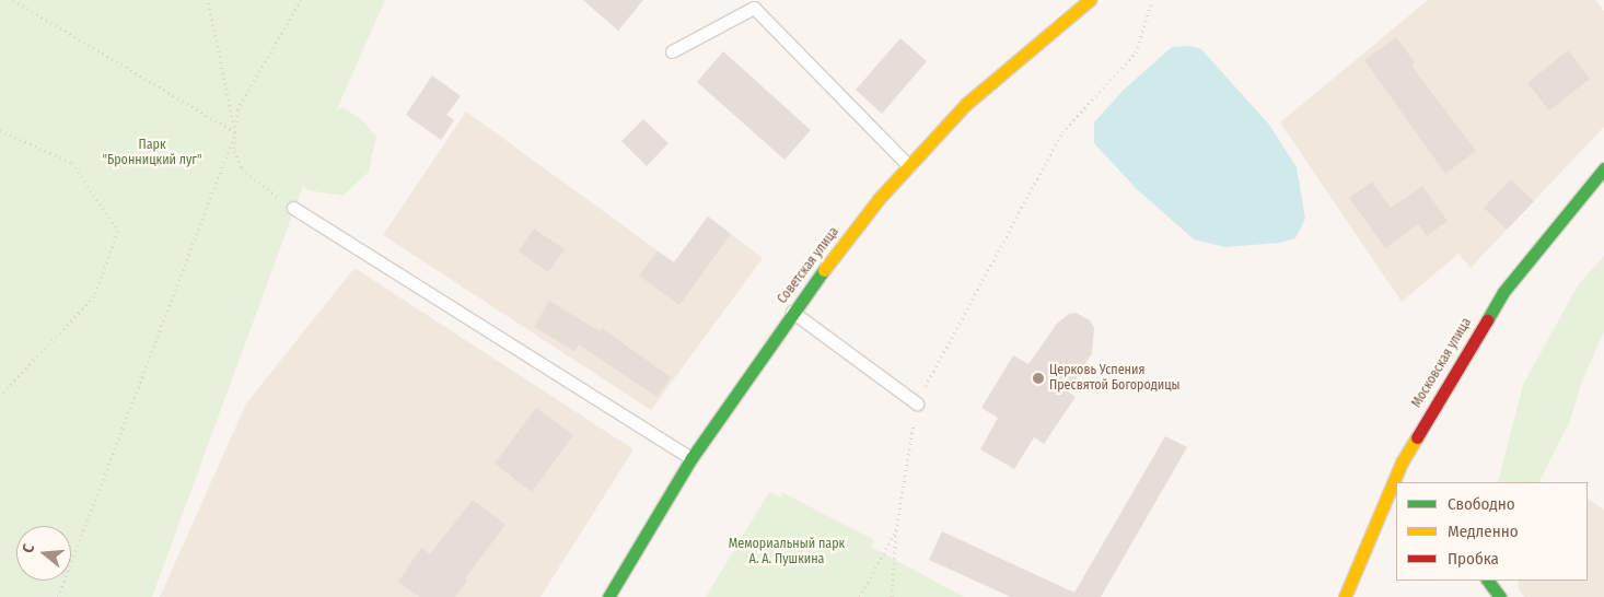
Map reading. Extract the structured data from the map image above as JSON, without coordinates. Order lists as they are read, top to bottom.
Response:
{
  "streets": {
    "main road": ["Советская улица", "Московская улица"]
  },
  "parks": ["Парк \"Бронницкий луг\"", "Мемориальный парк А. А. Пушкина"],
  "places": ["Церковь Успения Пресвятой Богородицы"],
  "legend": ["Свободно", "Медленно", "Пробка"],
  "north": "left"
}
